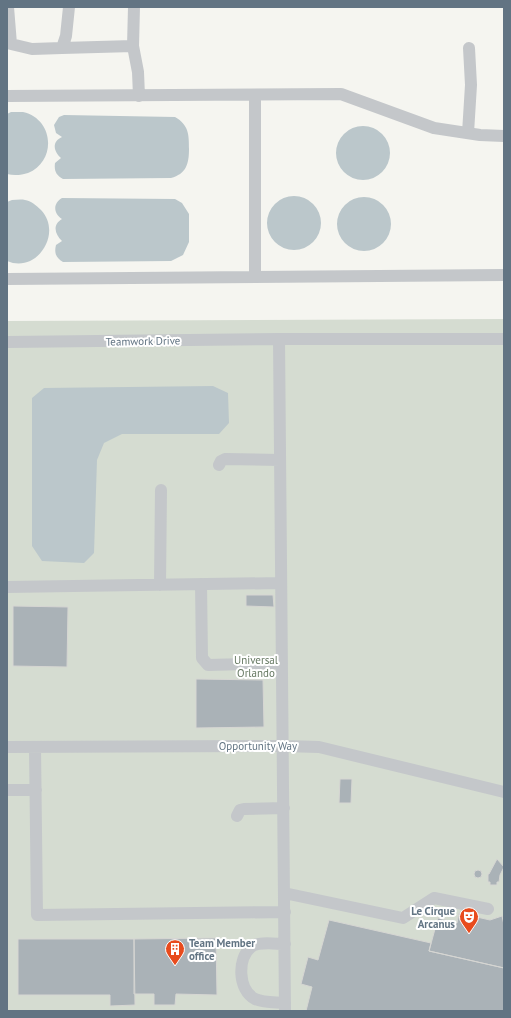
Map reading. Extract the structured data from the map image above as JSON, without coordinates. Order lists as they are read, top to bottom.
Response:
{
  "streets": {
    "street": ["Teamwork Drive", "Opportunity Way"]
  },
  "parks": ["Universal Orlando"],
  "places": {
    "theatre": ["Le Cirque Arcanus"],
    "building": ["Team Member office"]
  }
}
